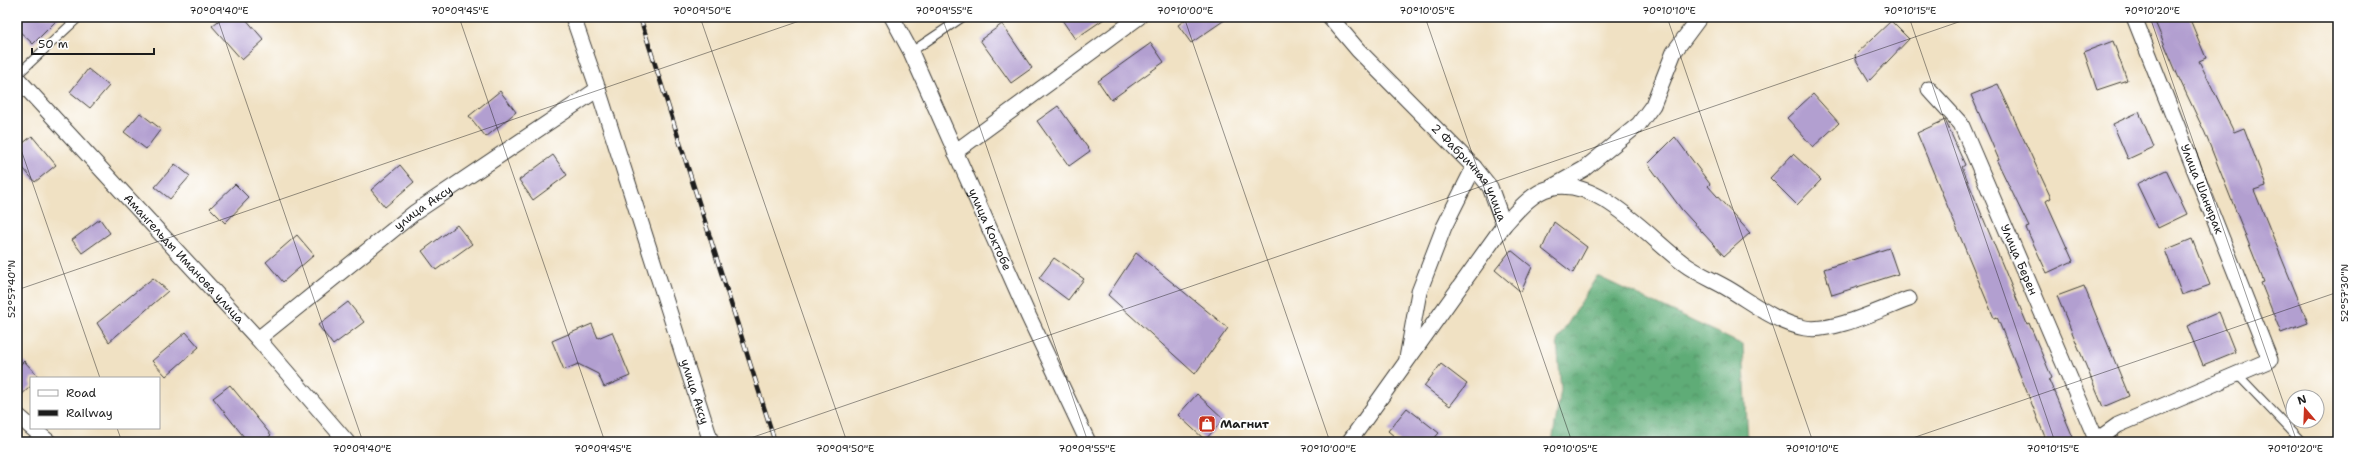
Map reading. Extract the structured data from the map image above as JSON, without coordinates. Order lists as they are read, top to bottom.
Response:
{
  "streets": {
    "street": [
      "2 Фабричная улица",
      "Улица Шанырак",
      "улица Аксу",
      "улица Коктобе",
      "Амангельды Иманова улица",
      "Улица Берен"
    ]
  },
  "crossings": [
    ["улица Аксу", "Амангельды Иманова улица"]
  ],
  "places": {
    "shop": ["Магнит"]
  },
  "legend": ["Road", "Railway"],
  "scale_bar": "50 m",
  "north": "top",
  "coordinates": [
    "70°09'40\"E",
    "70°09'45\"E",
    "70°09'50\"E",
    "70°09'55\"E",
    "70°10'00\"E",
    "70°10'05\"E",
    "70°10'10\"E",
    "70°10'15\"E",
    "70°10'20\"E",
    "52°57'40\"N",
    "52°57'30\"N"
  ]
}
